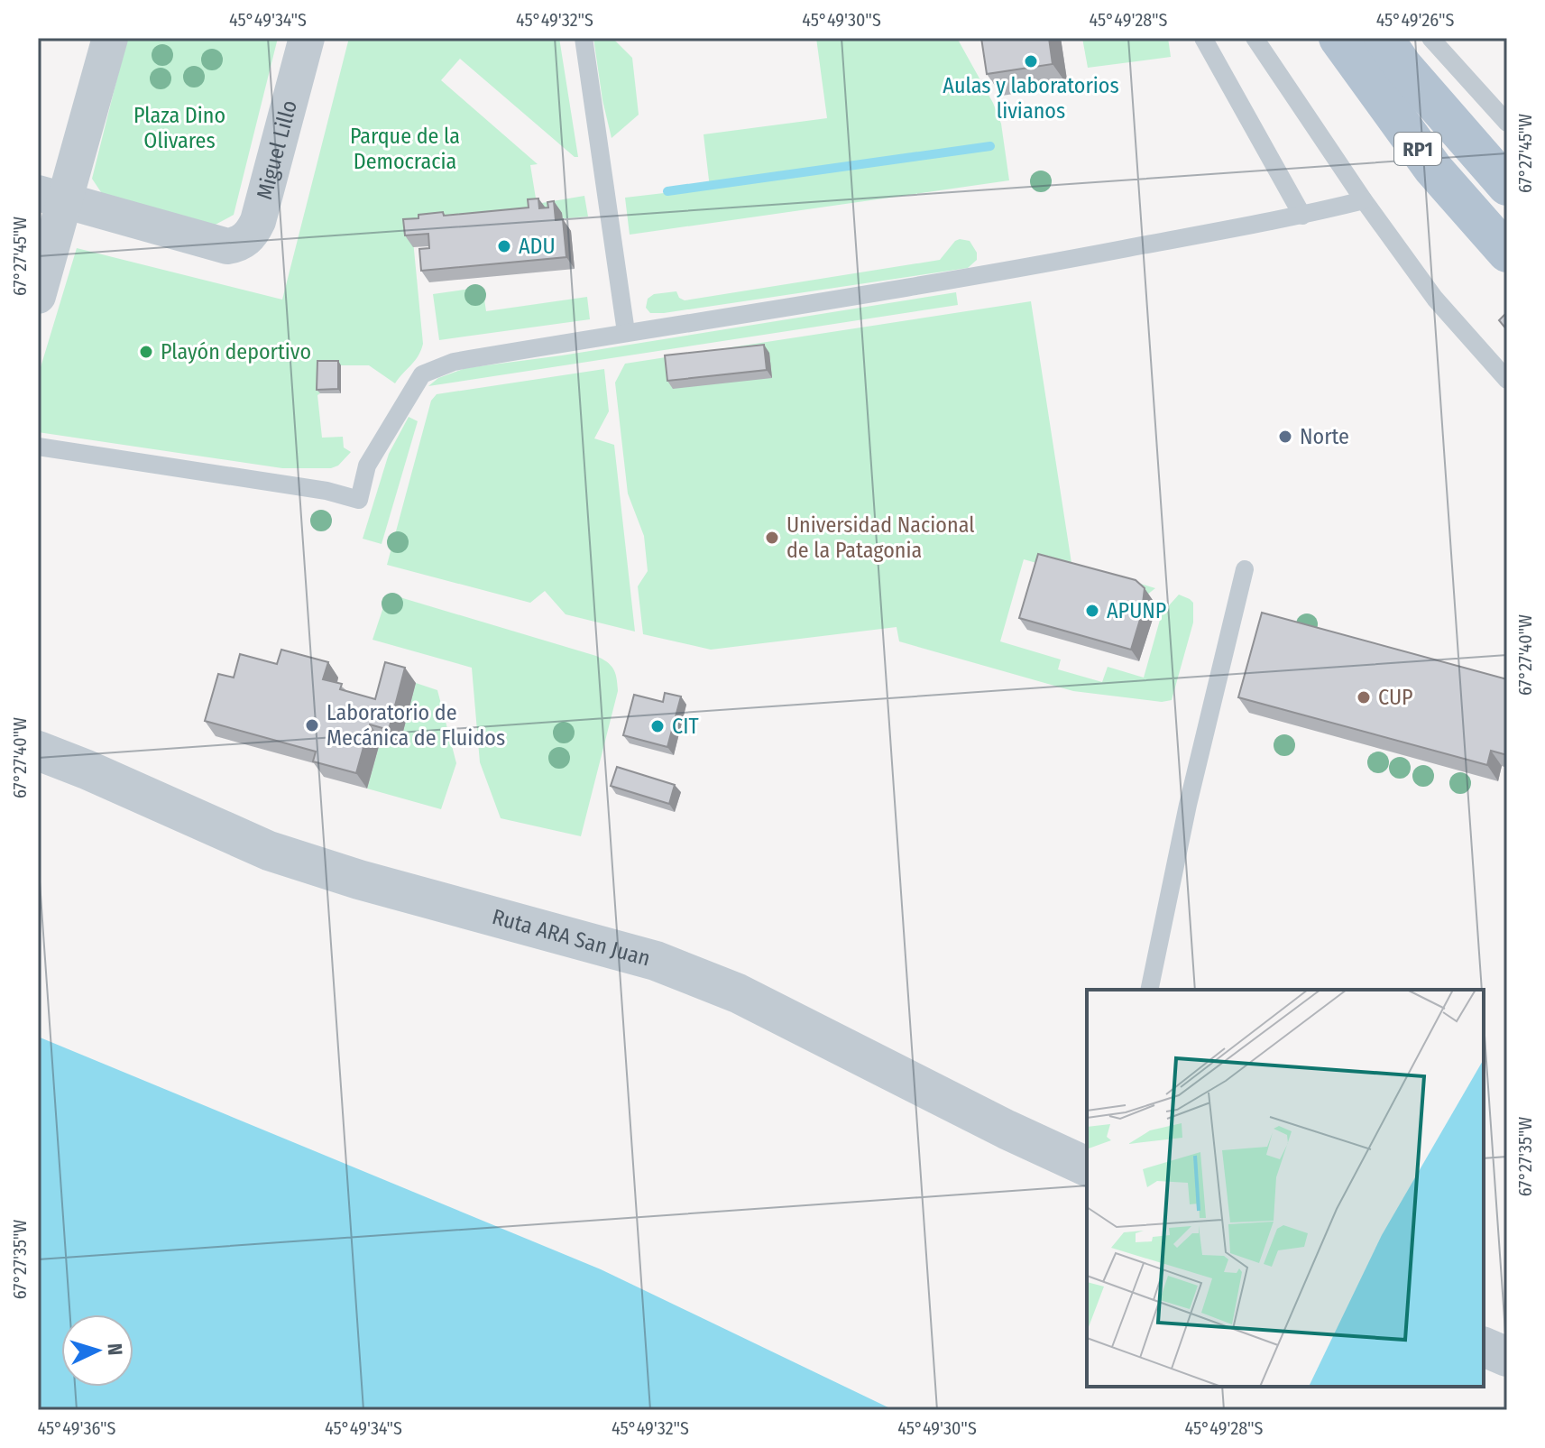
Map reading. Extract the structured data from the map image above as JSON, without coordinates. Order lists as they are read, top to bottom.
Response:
{
  "streets": {
    "main road": ["RP1"],
    "street": ["Miguel Lillo", "Ruta ARA San Juan"]
  },
  "parks": ["Plaza Dino Olivares", "Parque de la Democracia"],
  "places": [
    "Aulas y laboratorios livianos",
    "ADU",
    "Playón deportivo",
    "Norte",
    "Universidad Nacional de la Patagonia",
    "APUNP",
    "CUP",
    "Laboratorio de Mecánica de Fluidos",
    "CIT"
  ],
  "north": "right",
  "coordinates": [
    "45°49'34\"S",
    "45°49'32\"S",
    "45°49'30\"S",
    "45°49'28\"S",
    "45°49'26\"S",
    "67°27'45\"W",
    "67°27'40\"W",
    "67°27'35\"W",
    "45°49'36\"S"
  ]
}
